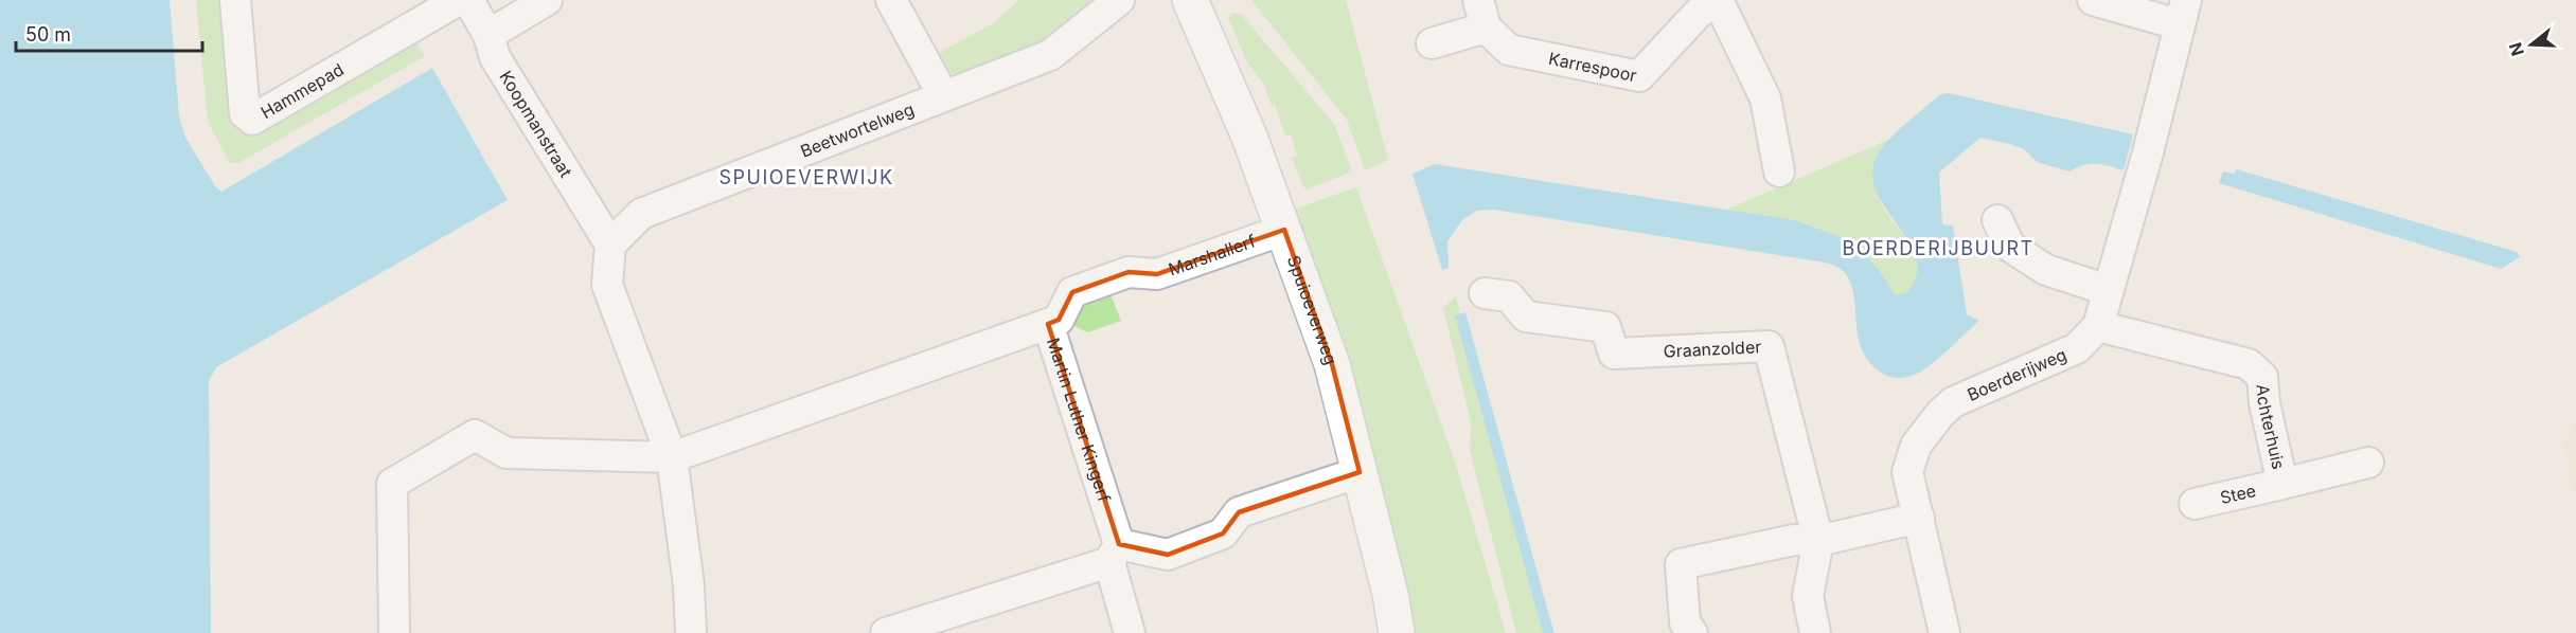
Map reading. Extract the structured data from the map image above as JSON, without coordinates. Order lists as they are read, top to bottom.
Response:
{
  "streets": {
    "street": [
      "Karrespoor",
      "Hammepad",
      "Koopmanstraat",
      "Beetwortelweg",
      "Marshallerf",
      "Spuioeverweg",
      "Graanzolder",
      "Boerderijweg",
      "Martin Luther Kingerf",
      "Achterhuis",
      "Stee"
    ]
  },
  "crossings": [
    ["Koopmanstraat", "Beetwortelweg"],
    ["Marshallerf", "Spuioeverweg"],
    ["Marshallerf", "Martin Luther Kingerf"],
    ["Boerderijweg", "Achterhuis"],
    ["Achterhuis", "Stee"]
  ],
  "districts": ["SPUIOEVERWIJK", "BOERDERIJBUURT"],
  "scale_bar": "50 m",
  "north": "left"
}
